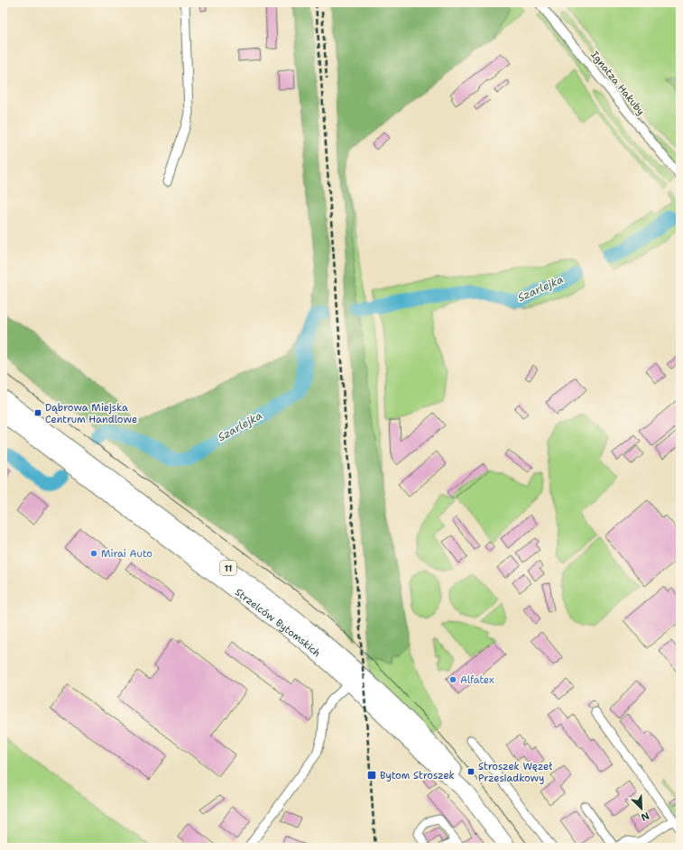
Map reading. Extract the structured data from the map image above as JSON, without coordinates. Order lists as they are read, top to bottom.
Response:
{
  "streets": {
    "highway": ["11", "Strzelców Bytomskich"],
    "street": ["Ignatza Hakuby"]
  },
  "crossings": [
    ["11", "Strzelców Bytomskich"]
  ],
  "water": ["Szarlejka"],
  "places": {
    "transit": ["Dąbrowa Miejska Centrum Handlowe", "Stroszek Węzeł Przesiadkowy", "Bytom Stroszek"],
    "other": ["Mirai Auto", "Alfatex"]
  },
  "north": "bottom right"
}
